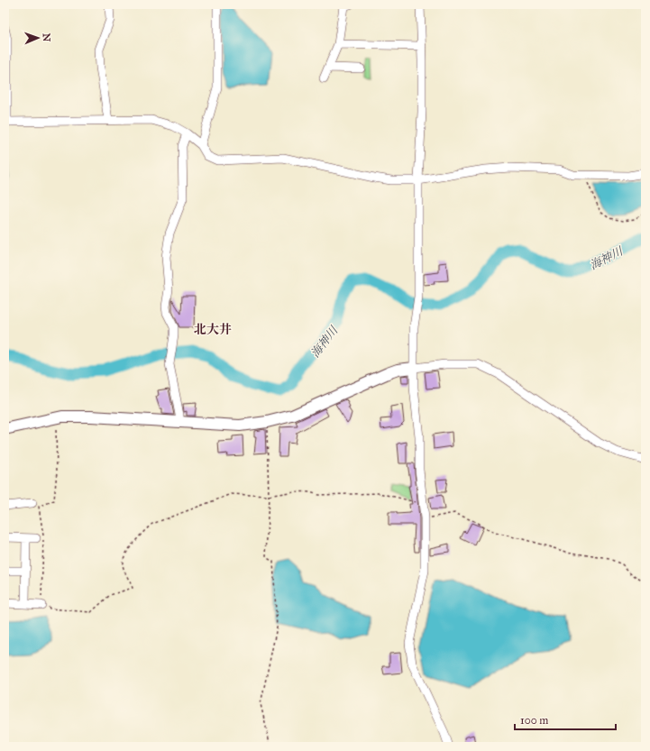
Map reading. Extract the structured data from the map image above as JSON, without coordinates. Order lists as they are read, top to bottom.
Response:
{
  "districts": ["北大井"],
  "water": ["海神川"],
  "scale_bar": "100 m",
  "north": "right"
}
